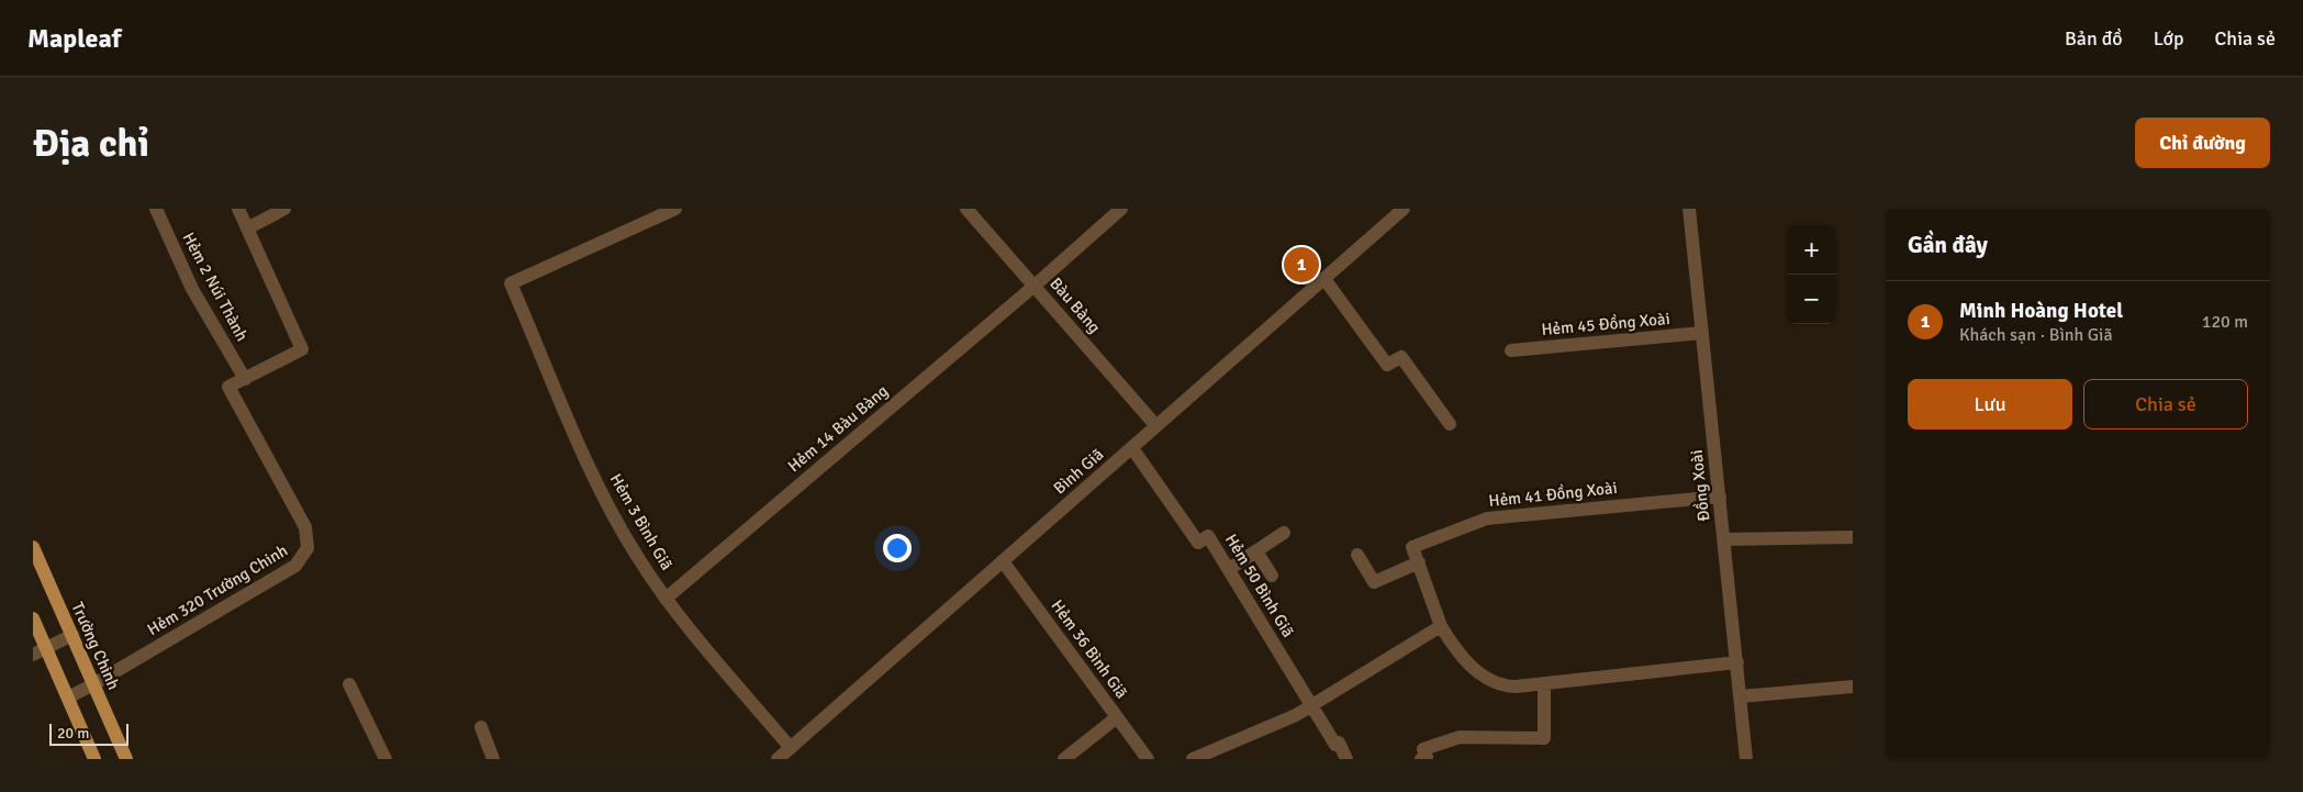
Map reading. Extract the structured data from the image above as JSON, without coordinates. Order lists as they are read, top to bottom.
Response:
{
  "streets": {
    "main road": ["Trường Chinh"],
    "street": [
      "Hẻm 2 Núi Thành",
      "Bàu Bàng",
      "Hẻm 45 Đồng Xoài",
      "Hẻm 14 Bàu Bàng",
      "Bình Giã",
      "Đồng Xoài",
      "Hẻm 41 Đồng Xoài",
      "Hẻm 3 Bình Giã",
      "Hẻm 50 Bình Giã",
      "Hẻm 320 Trường Chinh",
      "Hẻm 36 Bình Giã"
    ]
  },
  "crossings": [
    ["Hẻm 2 Núi Thành", "Hẻm 320 Trường Chinh"],
    ["Bàu Bàng", "Hẻm 14 Bàu Bàng"],
    ["Bàu Bàng", "Bình Giã"],
    ["Hẻm 45 Đồng Xoài", "Đồng Xoài"],
    ["Hẻm 14 Bàu Bàng", "Hẻm 3 Bình Giã"],
    ["Bình Giã", "Hẻm 3 Bình Giã"],
    ["Bình Giã", "Hẻm 50 Bình Giã"],
    ["Bình Giã", "Hẻm 36 Bình Giã"],
    ["Đồng Xoài", "Hẻm 41 Đồng Xoài"],
    ["Hẻm 320 Trường Chinh", "Trường Chinh"]
  ],
  "scale_bar": "20 m",
  "page": {
    "header": "Mapleaf",
    "nav": ["Bản đồ", "Lớp", "Chia sẻ"],
    "buttons": [
      "Chỉ đường",
      ["Lưu", "Chia sẻ"]
    ],
    "title": "Địa chỉ",
    "heading": "Gần đây",
    "map_buttons": ["+", "−"],
    "pins": "1",
    "list": [
      {
        "mark": "1",
        "name": "Minh Hoàng Hotel",
        "note": "Khách sạn · Bình Giã",
        "value": "120 m"
      }
    ],
    "scale": "20 m"
  }
}
